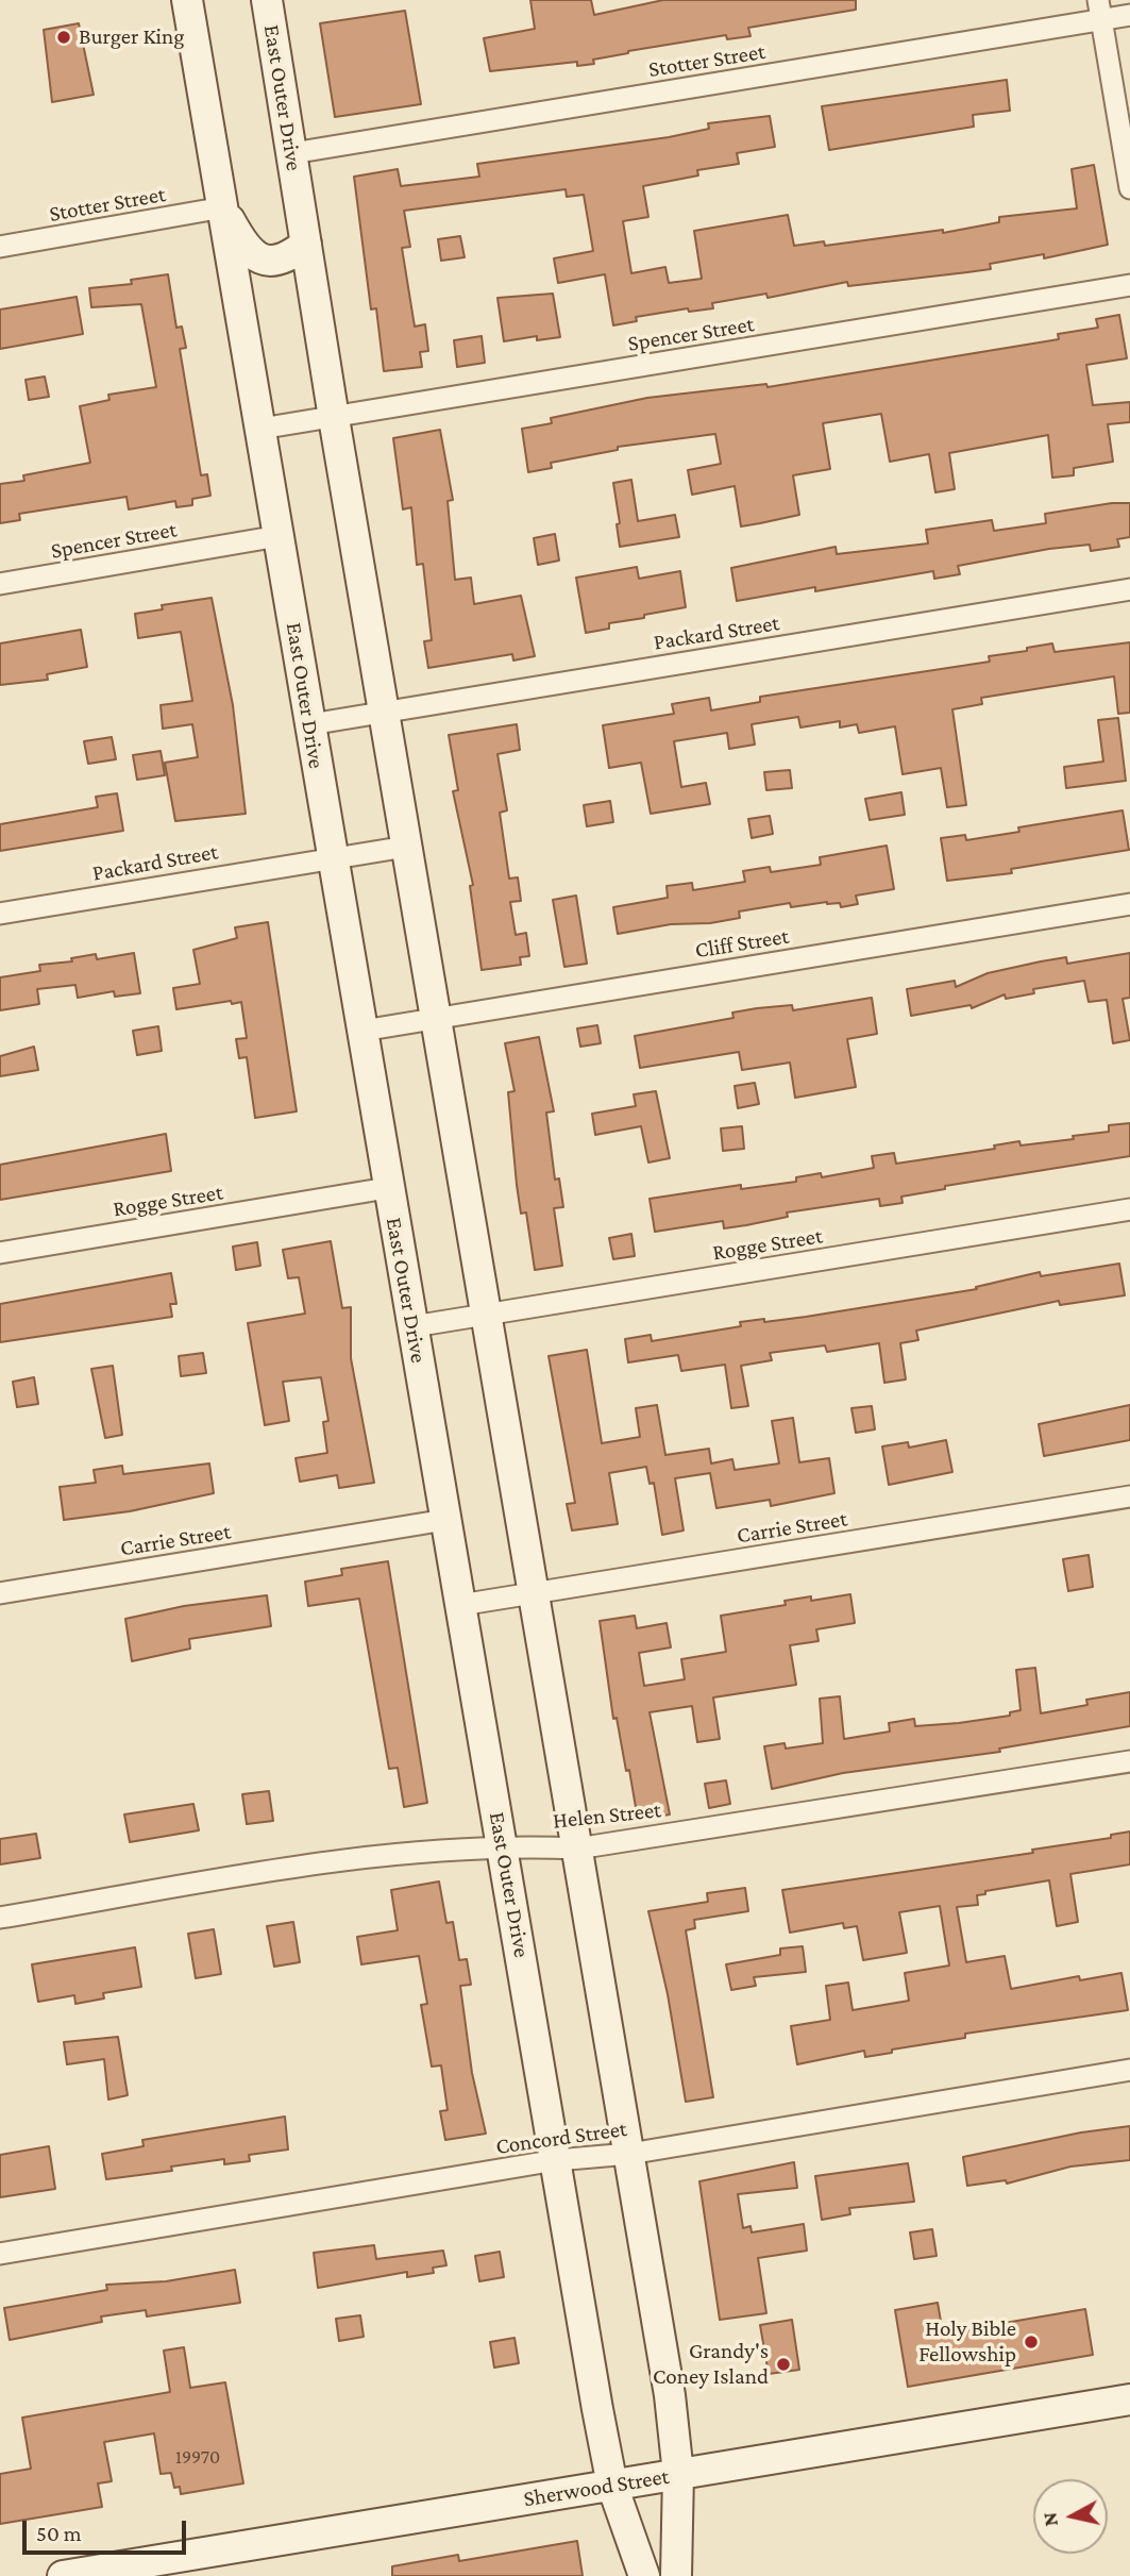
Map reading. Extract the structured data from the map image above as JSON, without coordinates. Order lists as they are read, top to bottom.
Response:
{
  "streets": {
    "main road": ["East Outer Drive", "Sherwood Street"],
    "street": [
      "Stotter Street",
      "Spencer Street",
      "Packard Street",
      "Cliff Street",
      "Rogge Street",
      "Carrie Street",
      "Helen Street",
      "Concord Street"
    ]
  },
  "crossings": [
    ["Stotter Street", "East Outer Drive"],
    ["East Outer Drive", "Spencer Street"],
    ["East Outer Drive", "Packard Street"],
    ["East Outer Drive", "Cliff Street"],
    ["East Outer Drive", "Rogge Street"],
    ["East Outer Drive", "Carrie Street"],
    ["East Outer Drive", "Helen Street"],
    ["East Outer Drive", "Concord Street"],
    ["East Outer Drive", "Sherwood Street"]
  ],
  "places": ["Burger King", "Holy Bible Fellowship", "Grandy's Coney Island"],
  "house_numbers": ["19970"],
  "scale_bar": "50 m",
  "north": "left"
}
